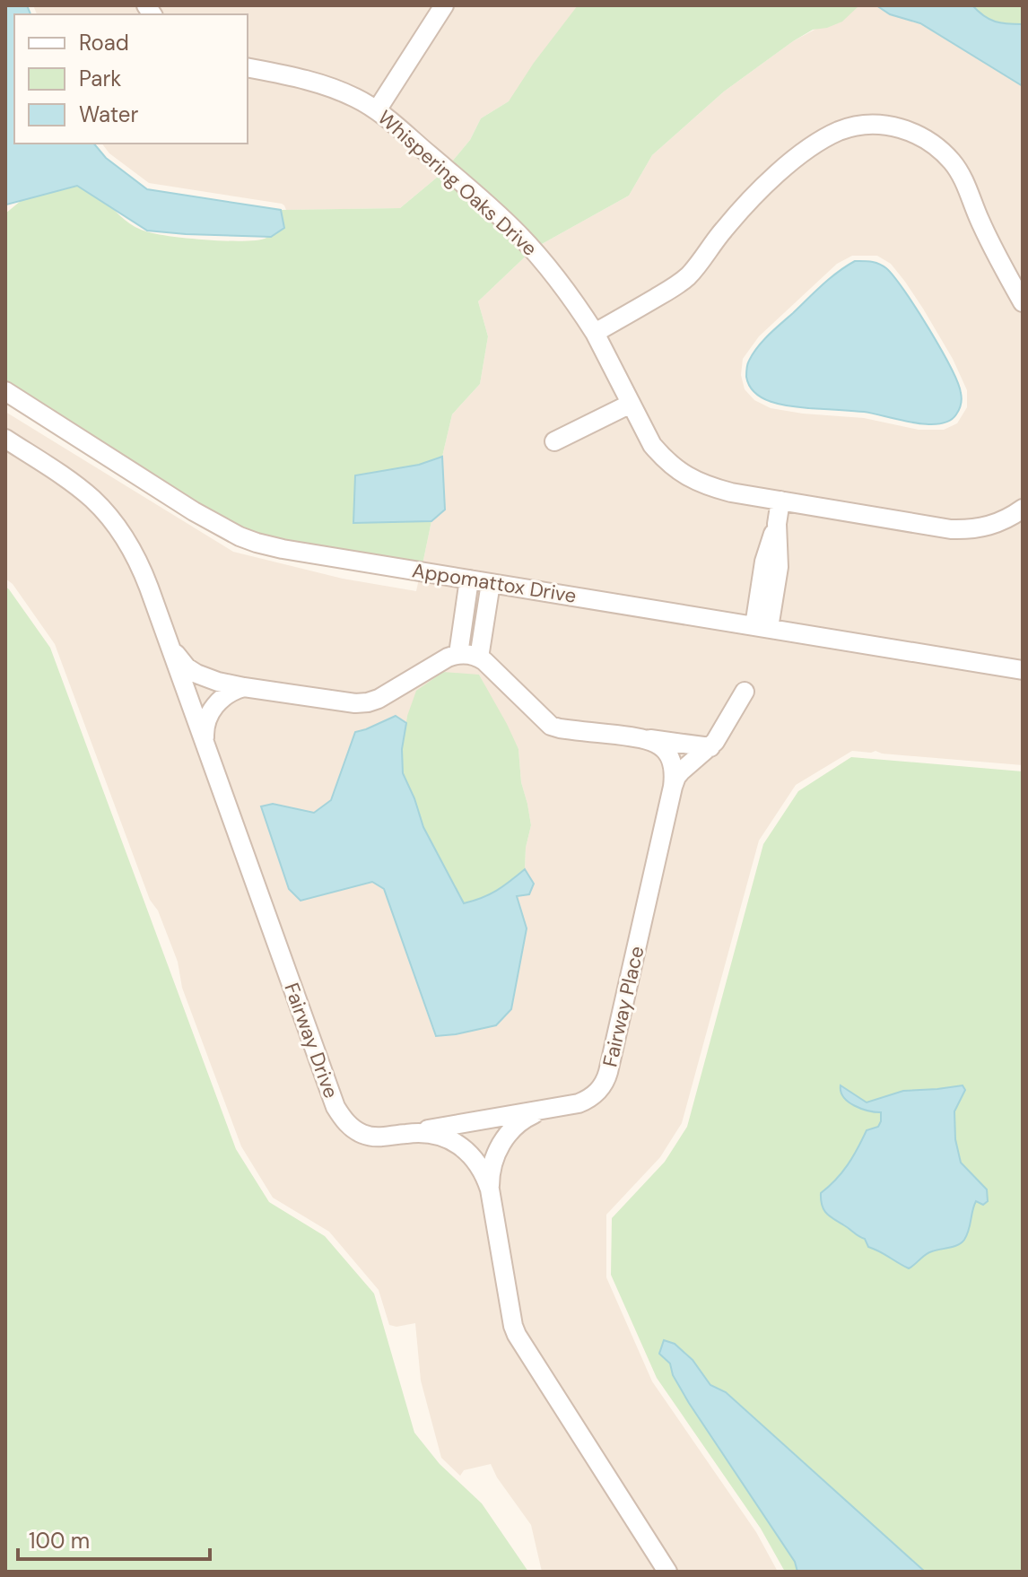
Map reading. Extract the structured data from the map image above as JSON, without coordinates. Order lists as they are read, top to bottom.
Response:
{
  "streets": {
    "street": [
      "Whispering Oaks Drive",
      "Appomattox Drive",
      "Fairway Place",
      "Fairway Drive"
    ]
  },
  "crossings": [
    ["Fairway Place", "Fairway Drive"]
  ],
  "legend": ["Road", "Park", "Water"],
  "scale_bar": "100 m"
}
